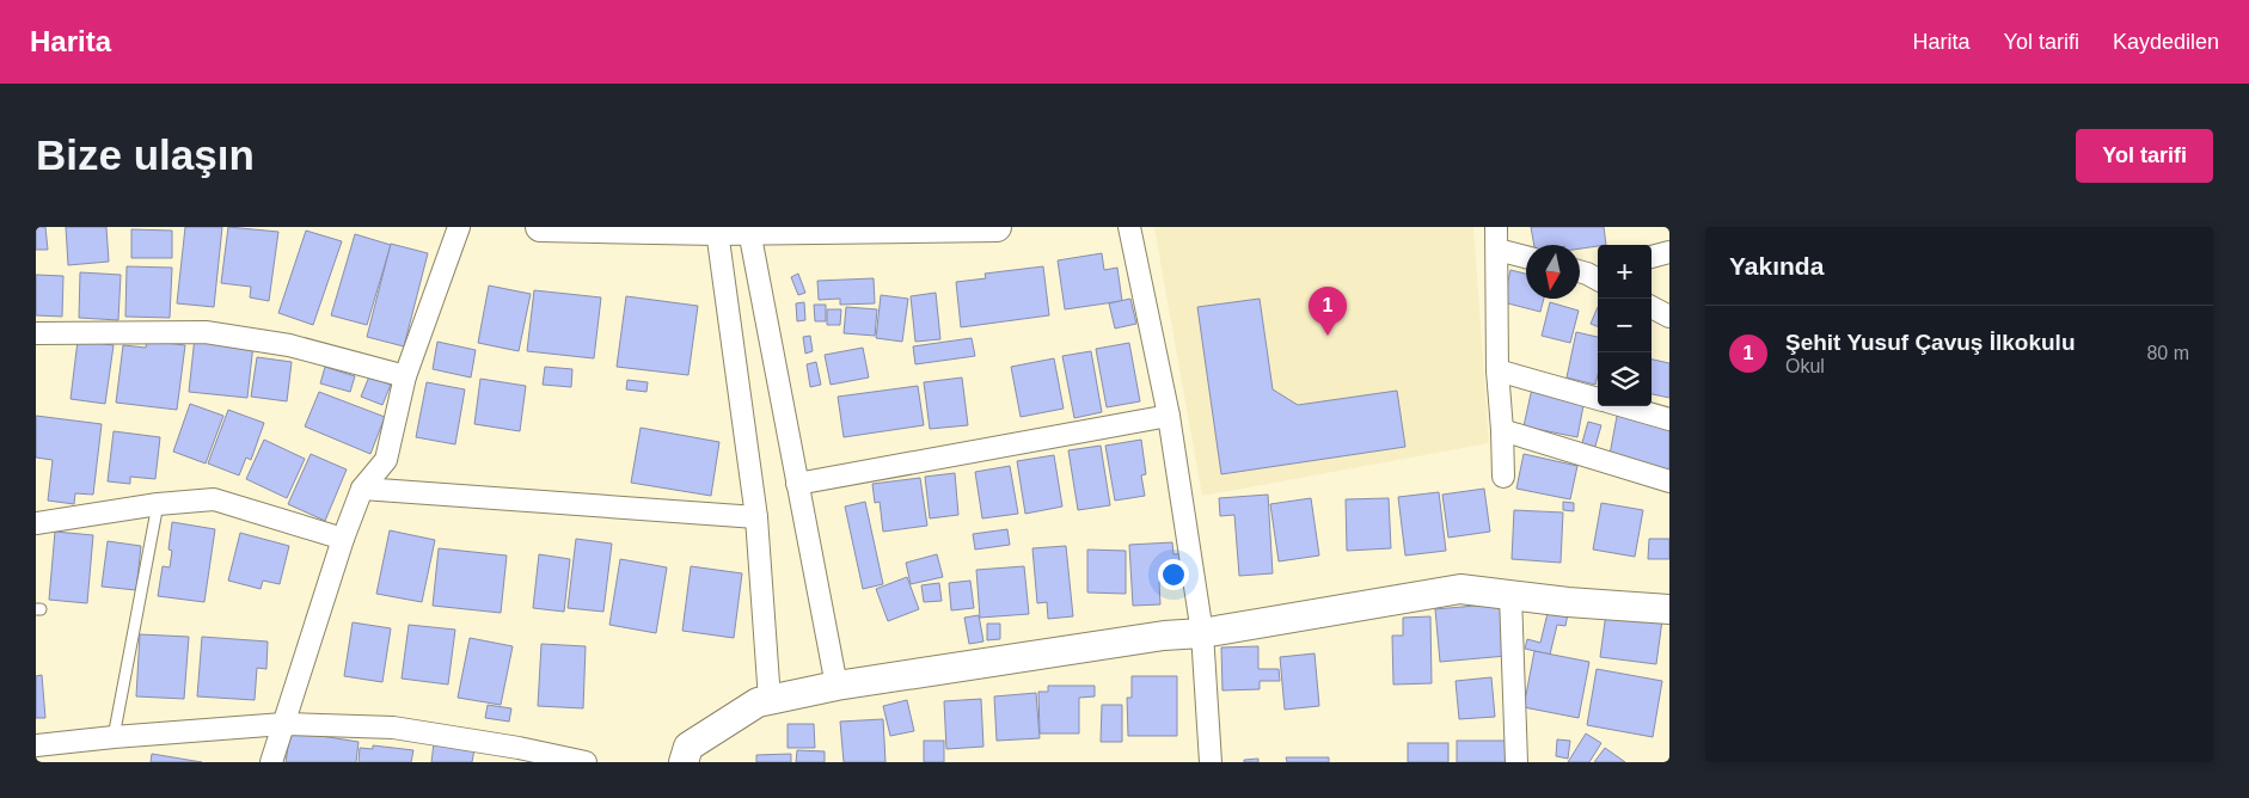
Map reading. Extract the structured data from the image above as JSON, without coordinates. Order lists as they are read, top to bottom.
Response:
{
  "north": "bottom",
  "page": {
    "header": "Harita",
    "nav": ["Harita", "Yol tarifi", "Kaydedilen"],
    "buttons": "Yol tarifi",
    "title": "Bize ulaşın",
    "heading": "Yakında",
    "map_buttons": ["+", "−"],
    "pins": "1",
    "list": [
      {
        "mark": "1",
        "name": "Şehit Yusuf Çavuş İlkokulu",
        "note": "Okul",
        "value": "80 m"
      }
    ]
  }
}
